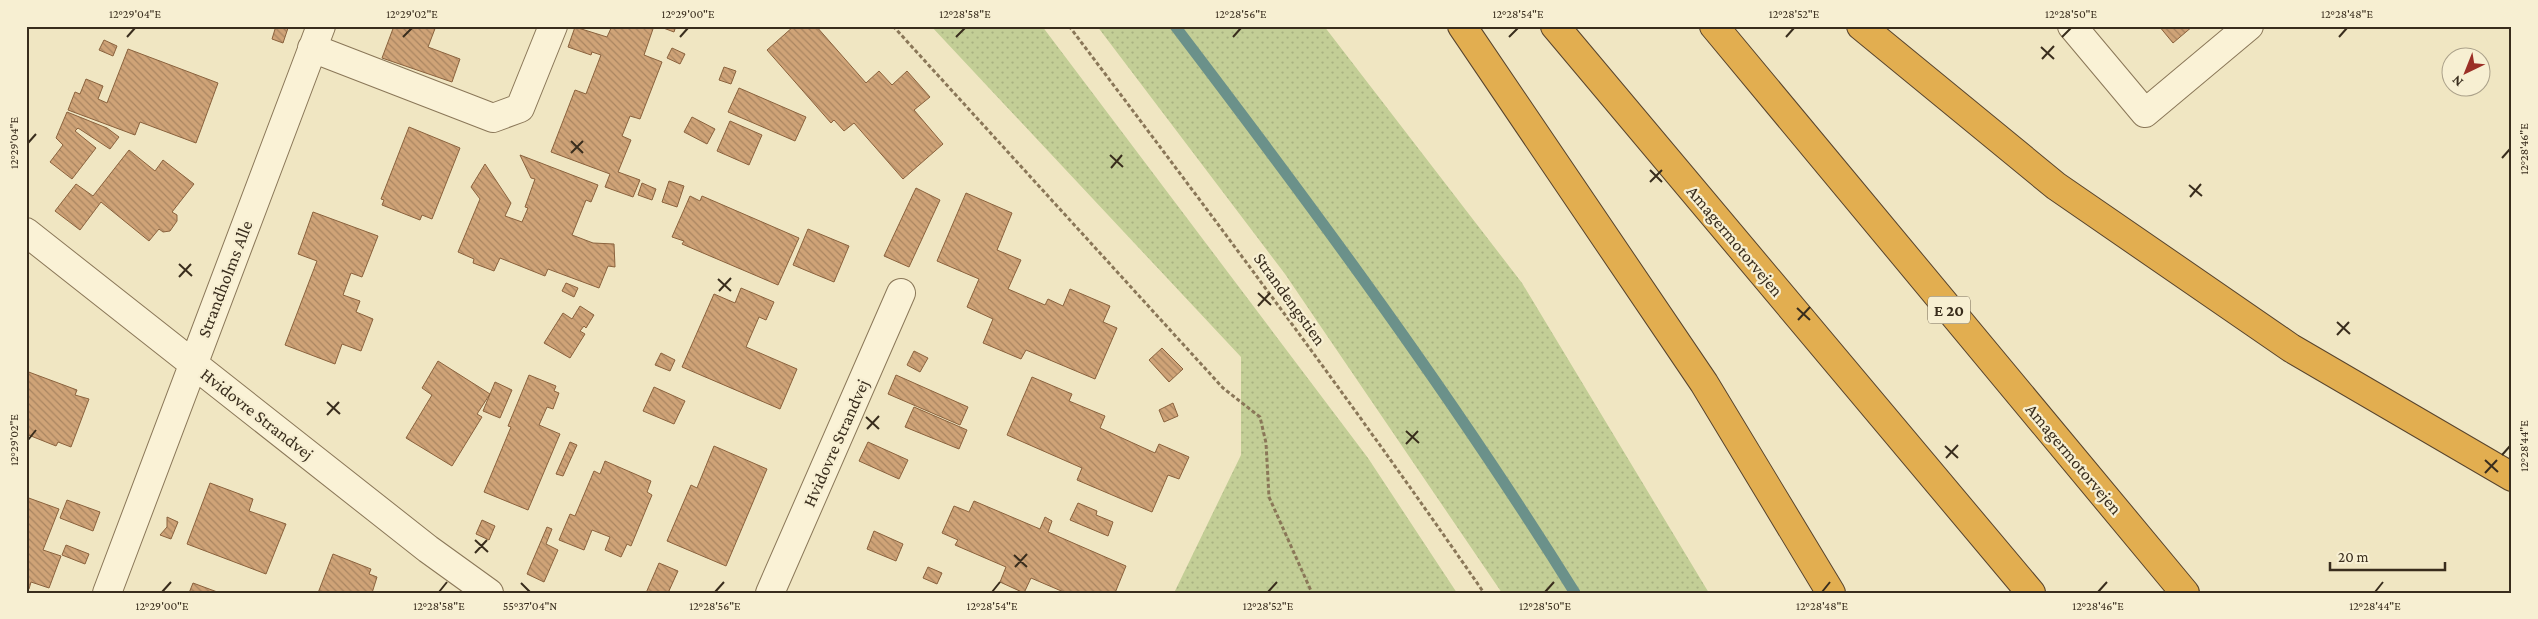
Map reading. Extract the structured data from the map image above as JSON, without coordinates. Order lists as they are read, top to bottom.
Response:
{
  "streets": {
    "highway": ["Amagermotorvejen", "E 20"],
    "street": ["Strandholms Alle", "Hvidovre Strandvej"],
    "path": ["Strandengstien"]
  },
  "crossings": [
    ["Strandholms Alle", "Hvidovre Strandvej"]
  ],
  "scale_bar": "20 m",
  "north": "bottom left",
  "coordinates": [
    "12°29'04\"E",
    "12°29'02\"E",
    "12°29'00\"E",
    "12°28'58\"E",
    "12°28'56\"E",
    "12°28'54\"E",
    "12°28'52\"E",
    "12°28'50\"E",
    "12°28'48\"E",
    "12°28'46\"E",
    "12°28'44\"E",
    "55°37'04\"N"
  ]
}
